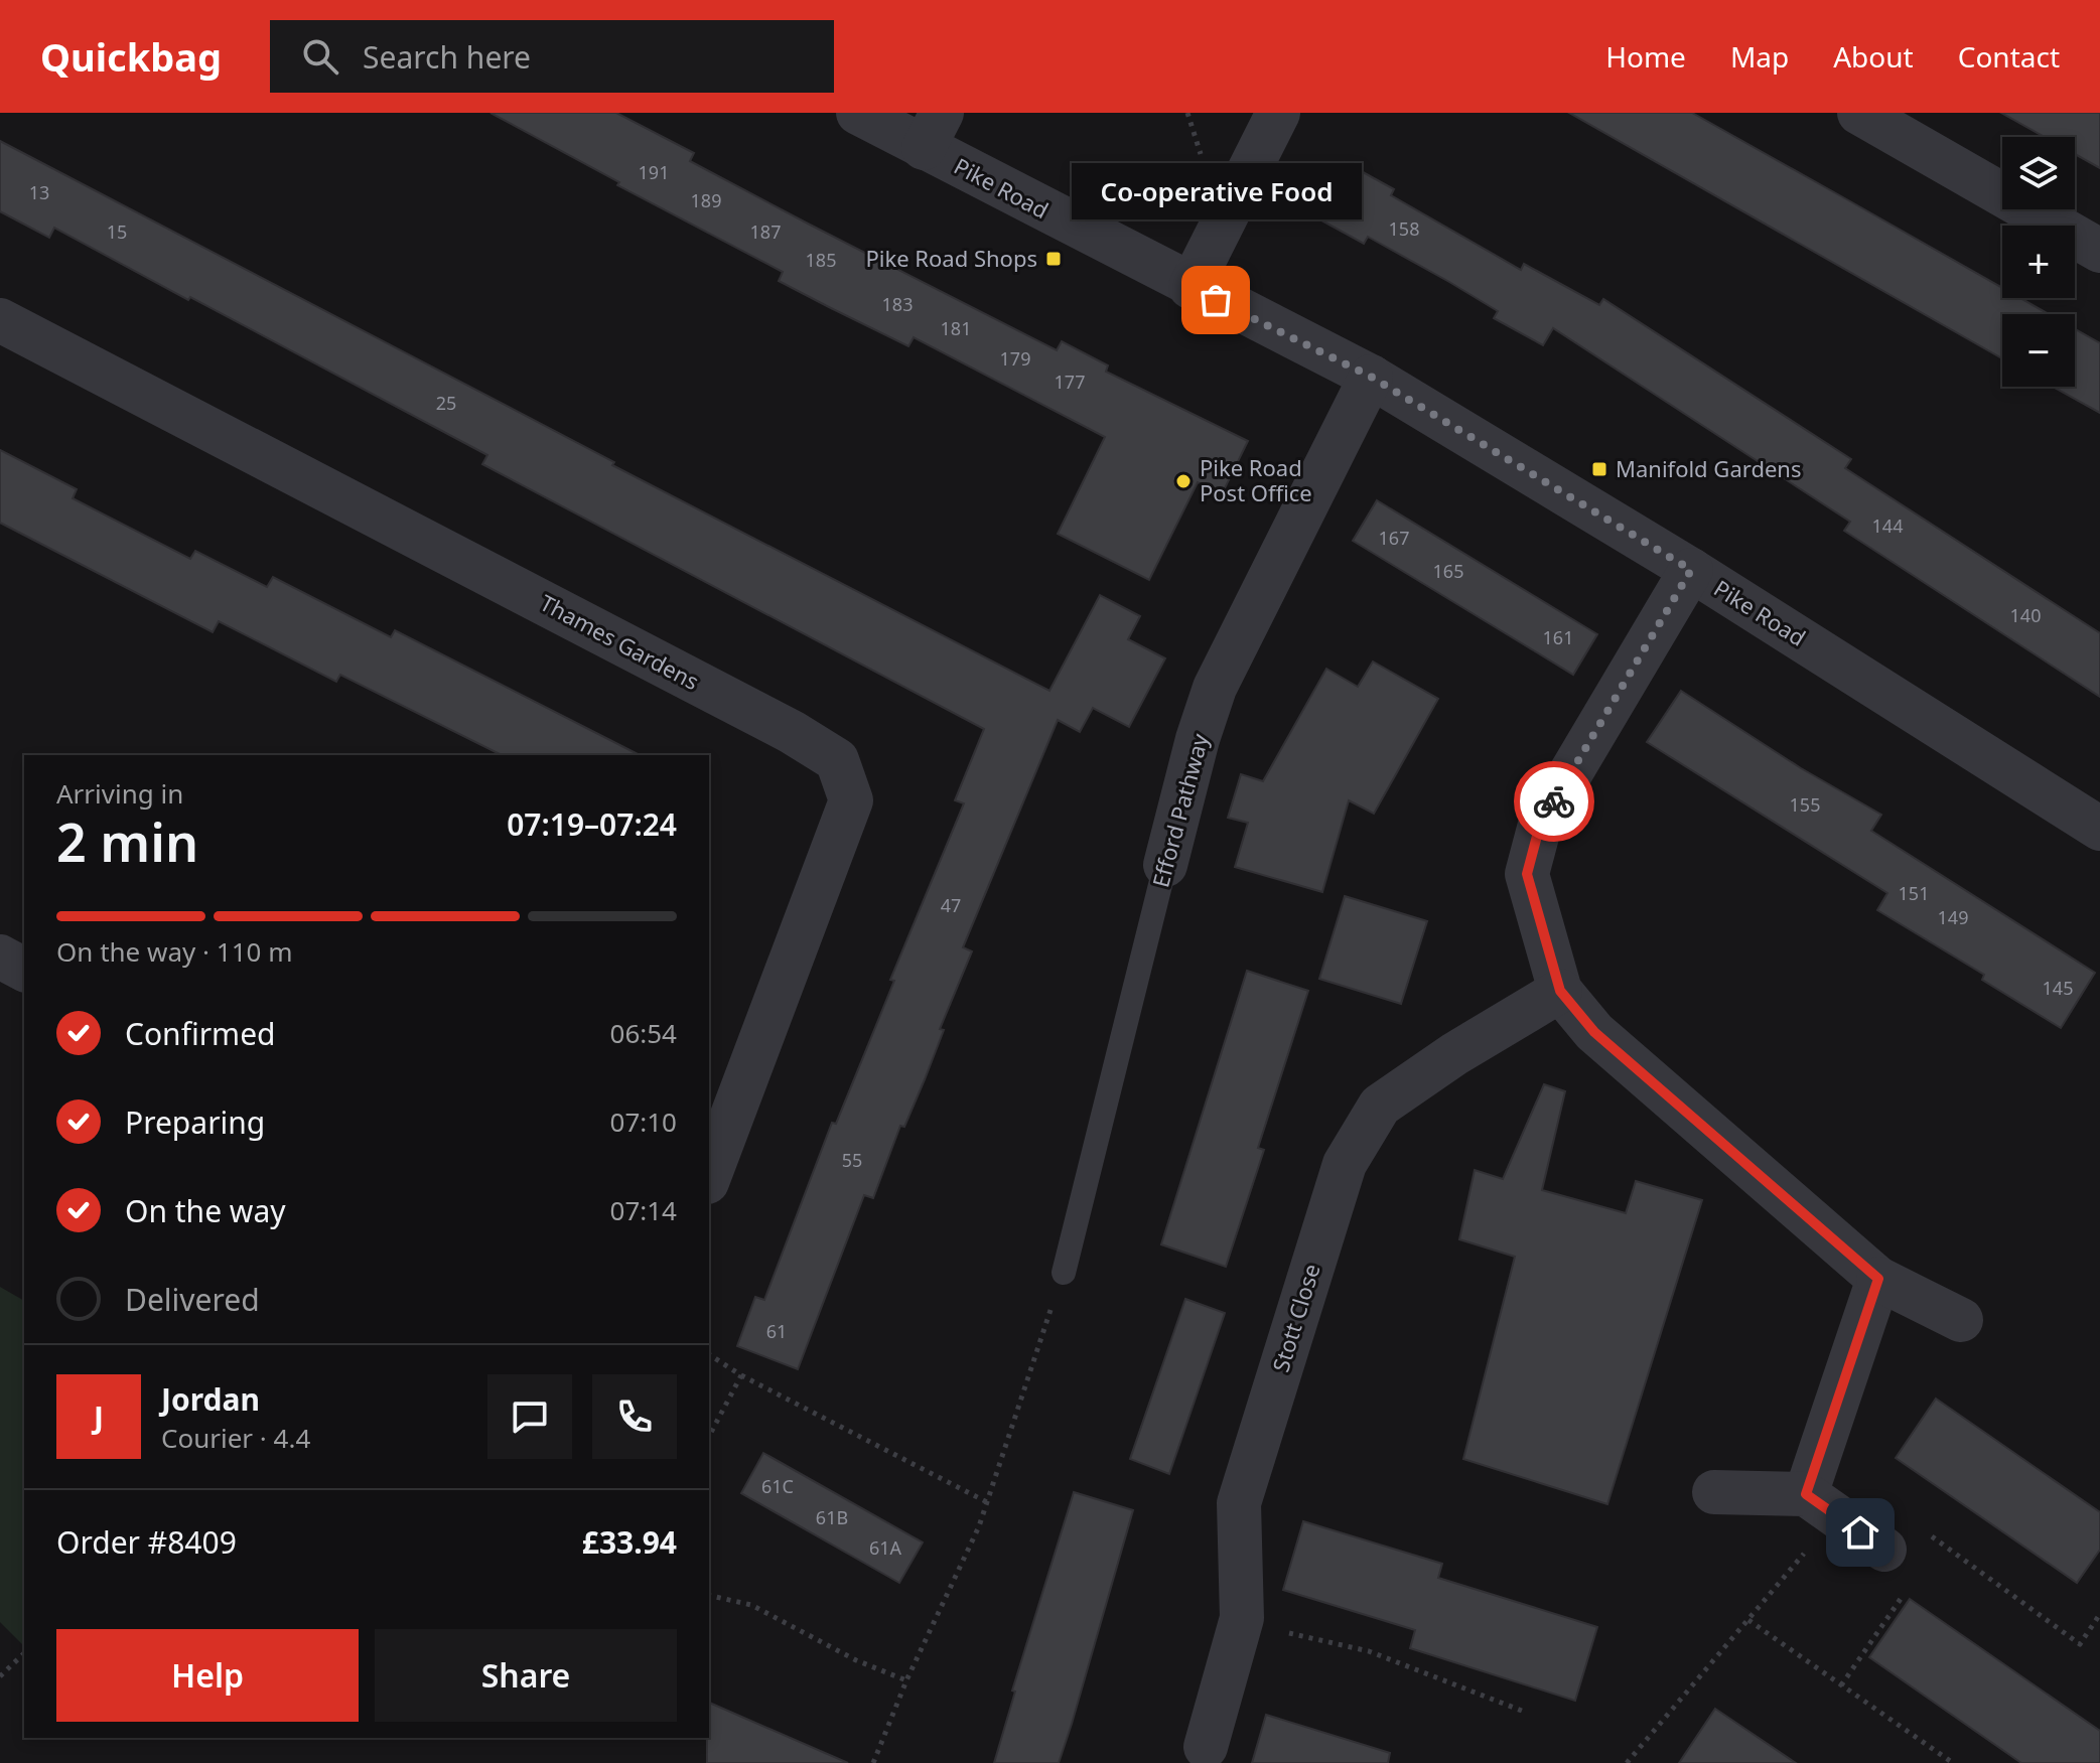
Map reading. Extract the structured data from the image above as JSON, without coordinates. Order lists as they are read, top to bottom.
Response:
{
  "streets": {
    "street": [
      "Pike Road",
      "Thames Gardens",
      "Efford Pathway",
      "Stott Close"
    ]
  },
  "crossings": [
    ["Pike Road", "Efford Pathway"]
  ],
  "places": {
    "transit": ["Pike Road Shops", "Manifold Gardens"],
    "other": ["Co-operative Food", "Pike Road Post Office"]
  },
  "house_numbers": [
    "191",
    "13",
    "189",
    "158",
    "15",
    "187",
    "185",
    "183",
    "181",
    "179",
    "177",
    "25",
    "144",
    "167",
    "165",
    "140",
    "161",
    "155",
    "151",
    "47",
    "149",
    "145",
    "55",
    "61",
    "61C",
    "61B",
    "61A"
  ],
  "page": {
    "header": "Quickbag",
    "search": "Search here",
    "nav": [
      "Home",
      "Map",
      "About",
      "Contact"
    ],
    "map_buttons": ["+", "−"],
    "bubble": "Co-operative Food",
    "heading": ["2 min", "Arriving in", "07:19–07:24"],
    "panel": [
      "Jordan",
      "Courier · 4.4",
      "Order #8409",
      "£33.94"
    ],
    "bar": "On the way · 110 m",
    "list": [
      ["Confirmed", "06:54"],
      ["Preparing", "07:10"],
      ["On the way", "07:14"],
      "Delivered"
    ],
    "round": "J",
    "buttons": ["Help", "Share"]
  }
}
